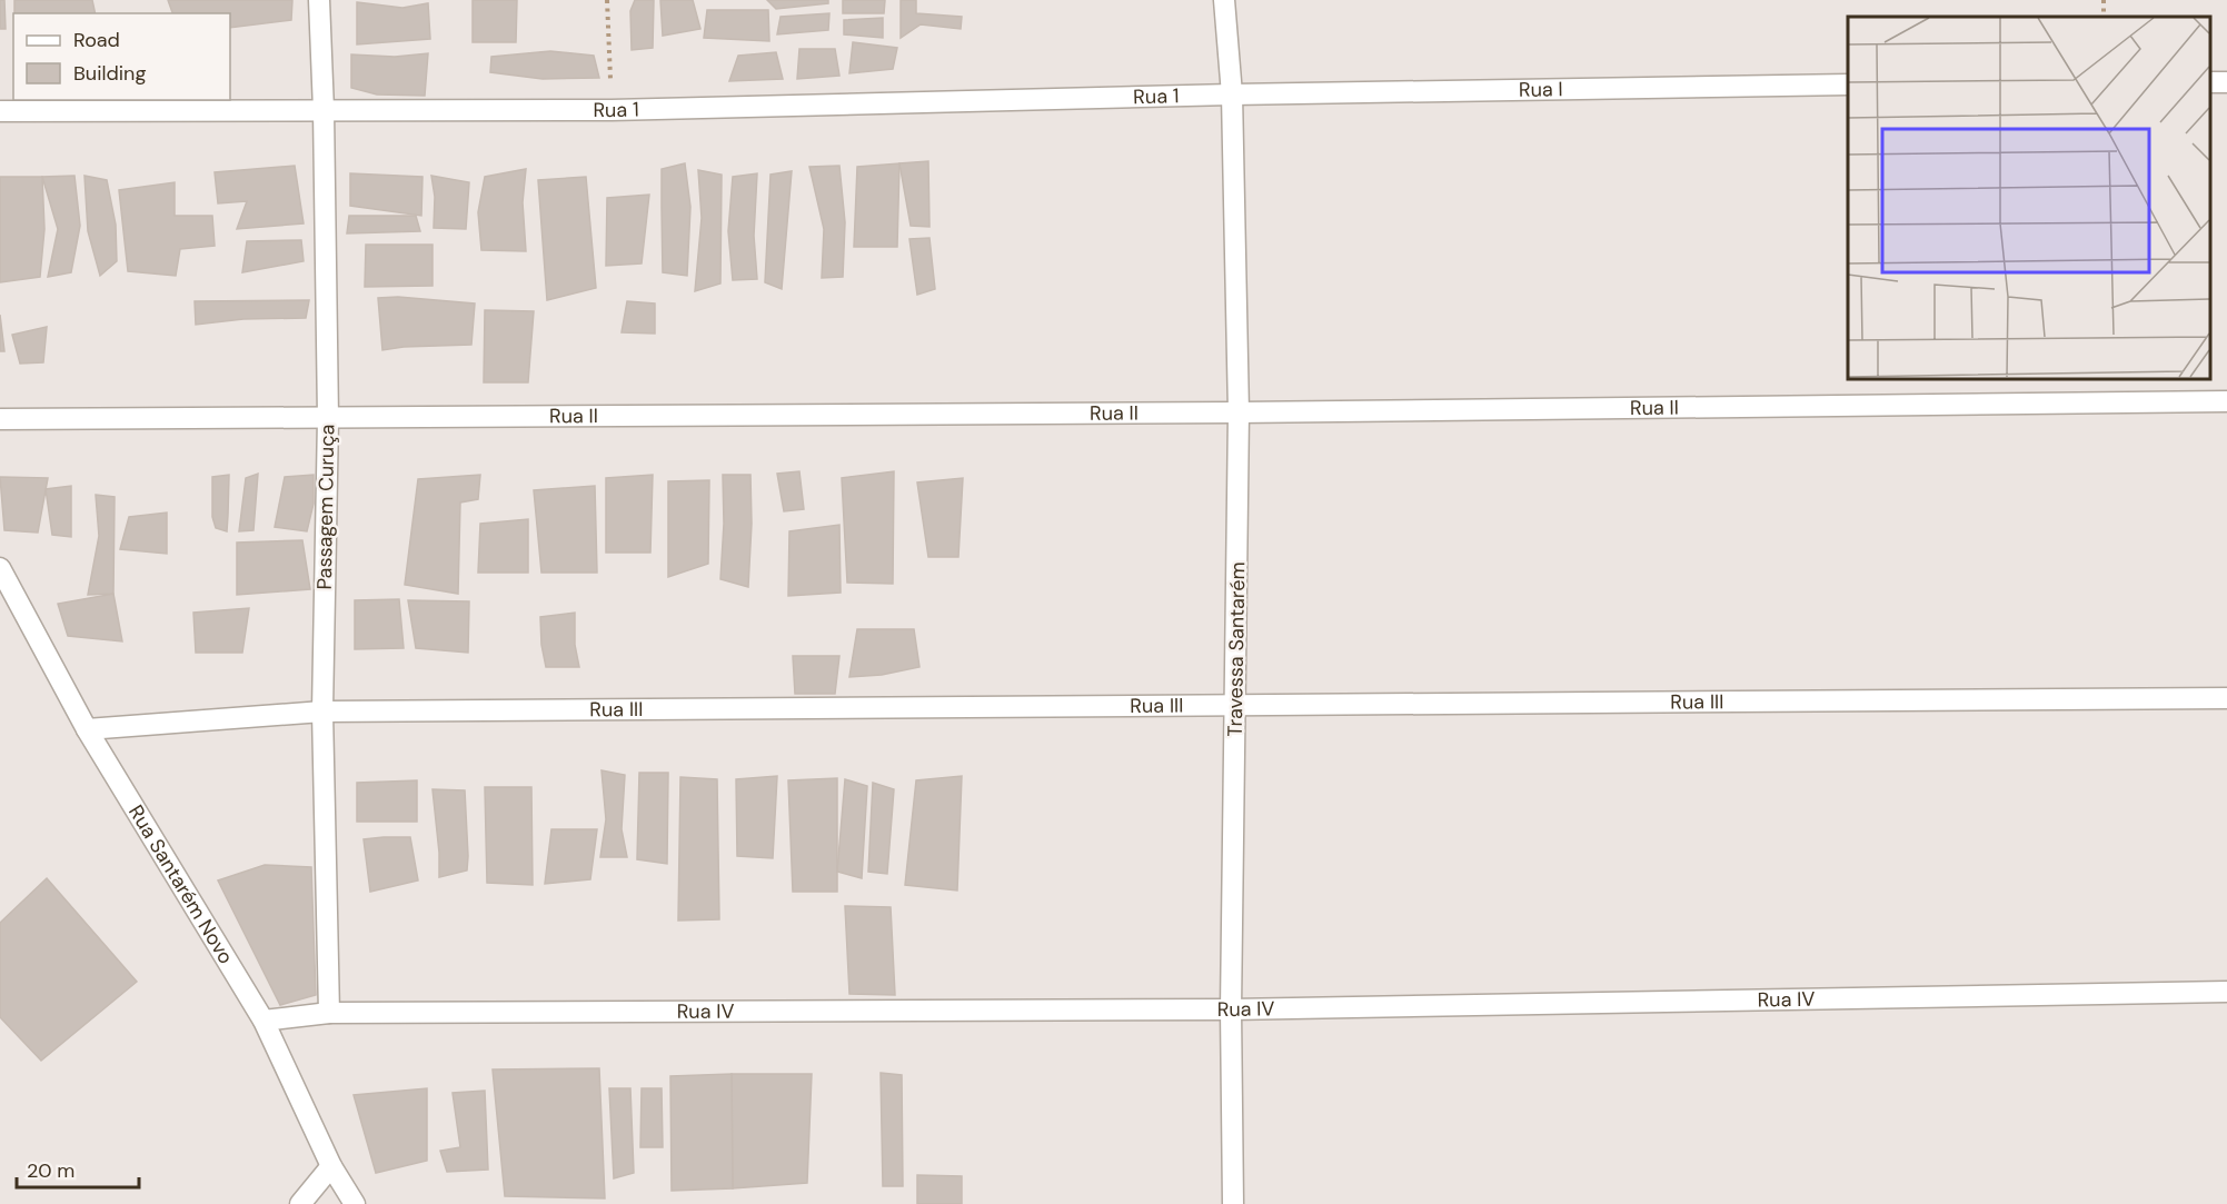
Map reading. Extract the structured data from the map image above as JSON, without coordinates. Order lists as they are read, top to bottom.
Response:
{
  "streets": {
    "street": [
      "Rua I",
      "Rua 1",
      "Rua II",
      "Passagem Curuça",
      "Travessa Santarém",
      "Rua III",
      "Rua Santarém Novo",
      "Rua IV"
    ]
  },
  "crossings": [
    ["Rua I", "Rua 1"],
    ["Rua I", "Travessa Santarém"],
    ["Rua 1", "Passagem Curuça"],
    ["Rua 1", "Travessa Santarém"],
    ["Rua II", "Passagem Curuça"],
    ["Rua II", "Travessa Santarém"],
    ["Passagem Curuça", "Rua III"],
    ["Passagem Curuça", "Rua IV"],
    ["Travessa Santarém", "Rua III"],
    ["Travessa Santarém", "Rua IV"],
    ["Rua III", "Rua Santarém Novo"],
    ["Rua Santarém Novo", "Rua IV"]
  ],
  "legend": ["Road", "Building"],
  "scale_bar": "20 m"
}
